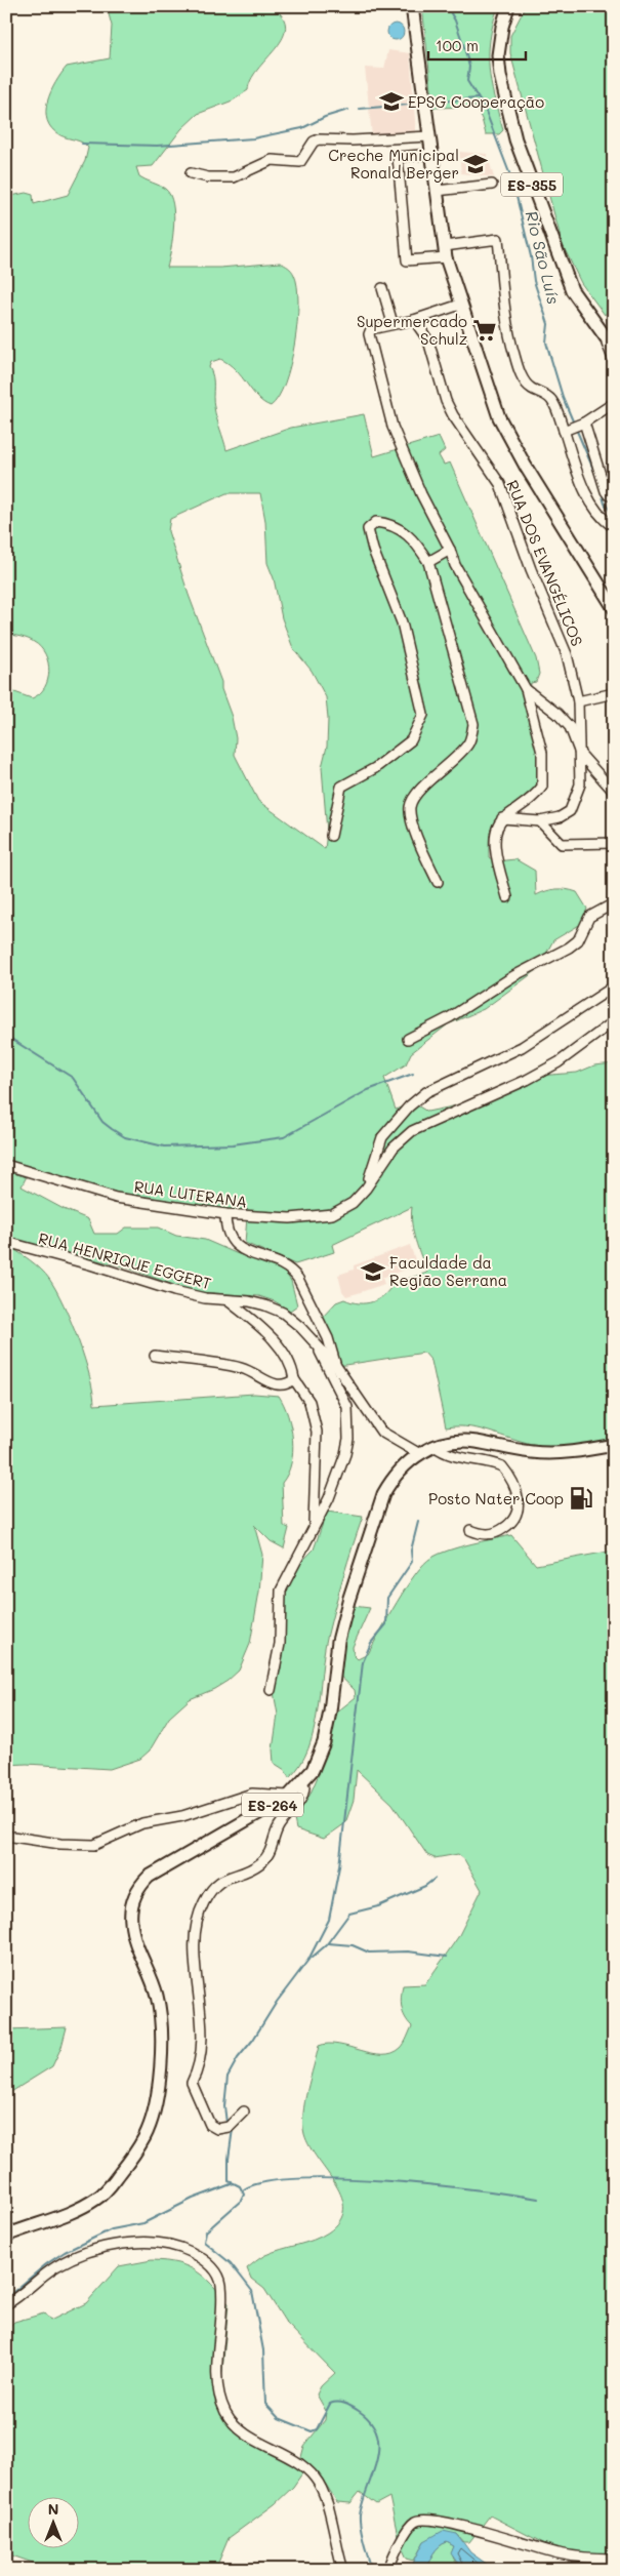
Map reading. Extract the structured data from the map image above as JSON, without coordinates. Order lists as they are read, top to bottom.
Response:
{
  "streets": {
    "main road": ["ES-355", "ES-264"],
    "street": ["RUA DOS EVANGÉLICOS", "RUA LUTERANA", "RUA HENRIQUE EGGERT"]
  },
  "crossings": [
    ["RUA HENRIQUE EGGERT", "ES-264"]
  ],
  "water": ["Rio São Luís"],
  "places": {
    "school or university": ["EPSG Cooperação", "Creche Municipal Ronald Berger", "Faculdade da Região Serrana"],
    "supermarket": ["Supermercado Schulz"],
    "fuel station": ["Posto Nater Coop"]
  },
  "scale_bar": "100 m",
  "north": "top"
}
